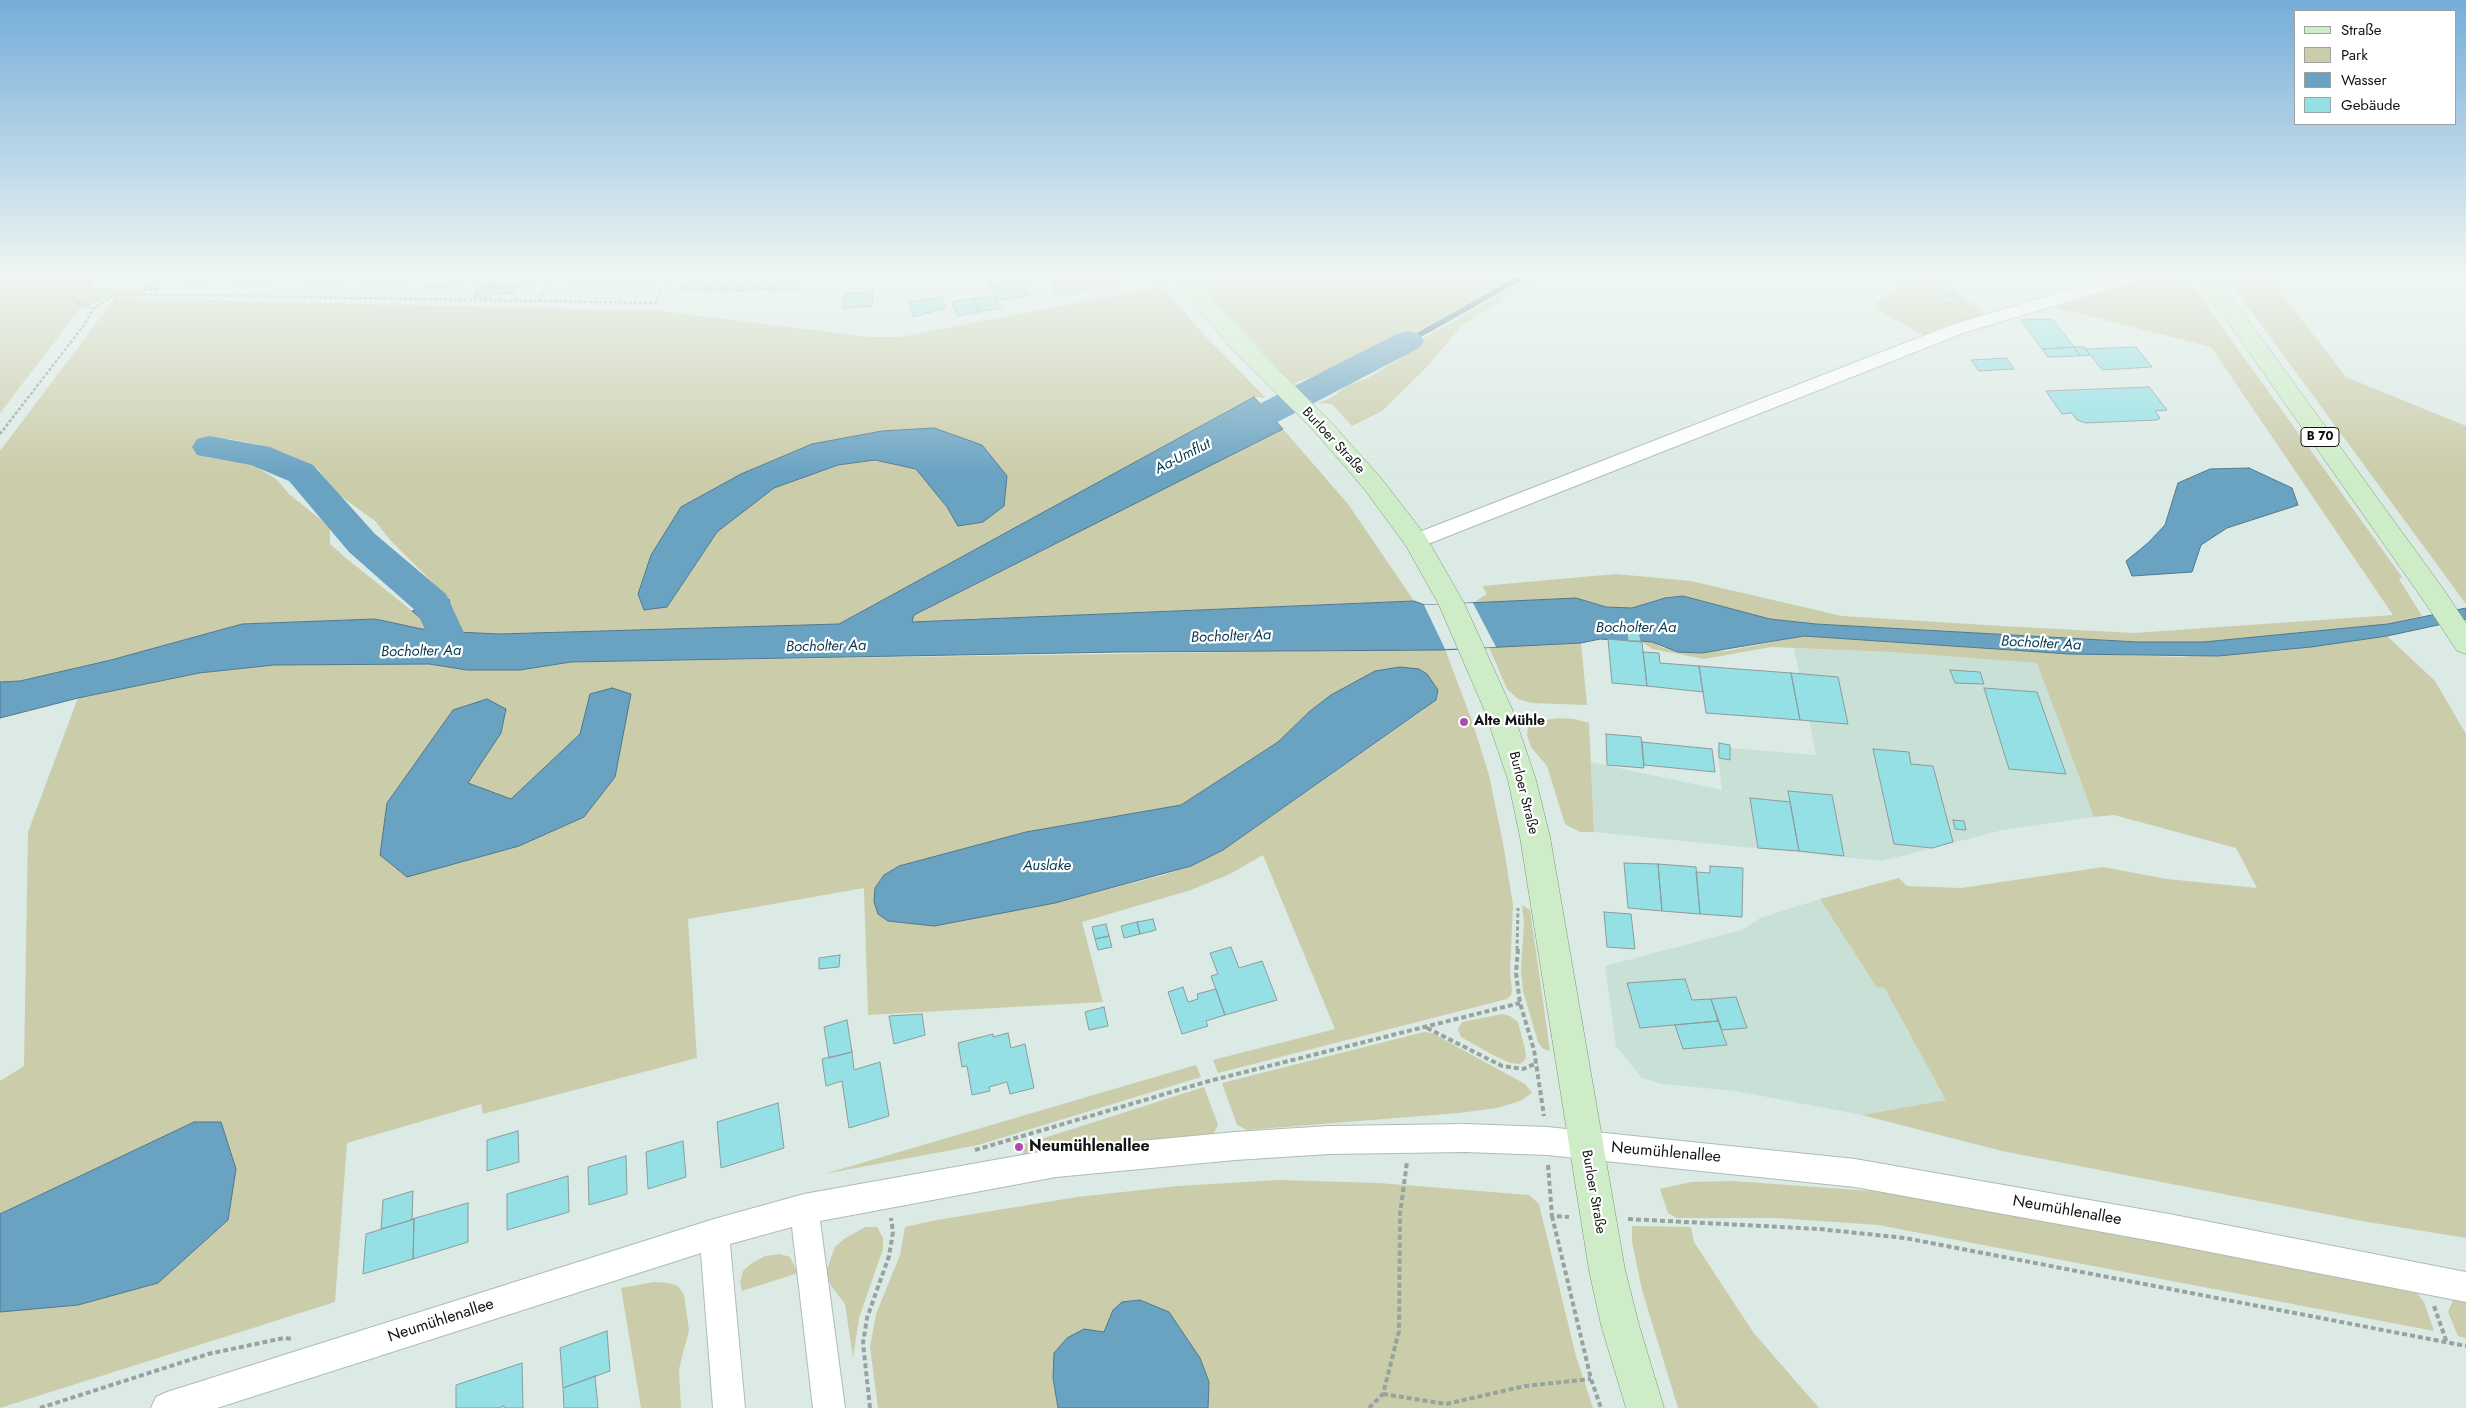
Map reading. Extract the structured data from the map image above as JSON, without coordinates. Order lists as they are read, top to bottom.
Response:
{
  "streets": {
    "main road": ["B 70", "Burloer Straße"],
    "street": ["Neumühlenallee"]
  },
  "crossings": [
    ["Burloer Straße", "Neumühlenallee"]
  ],
  "water": ["Aa-Umflut", "Bocholter Aa", "Auslake"],
  "places": ["Alte Mühle", "Neumühlenallee"],
  "legend": [
    "Straße",
    "Park",
    "Wasser",
    "Gebäude"
  ]
}
